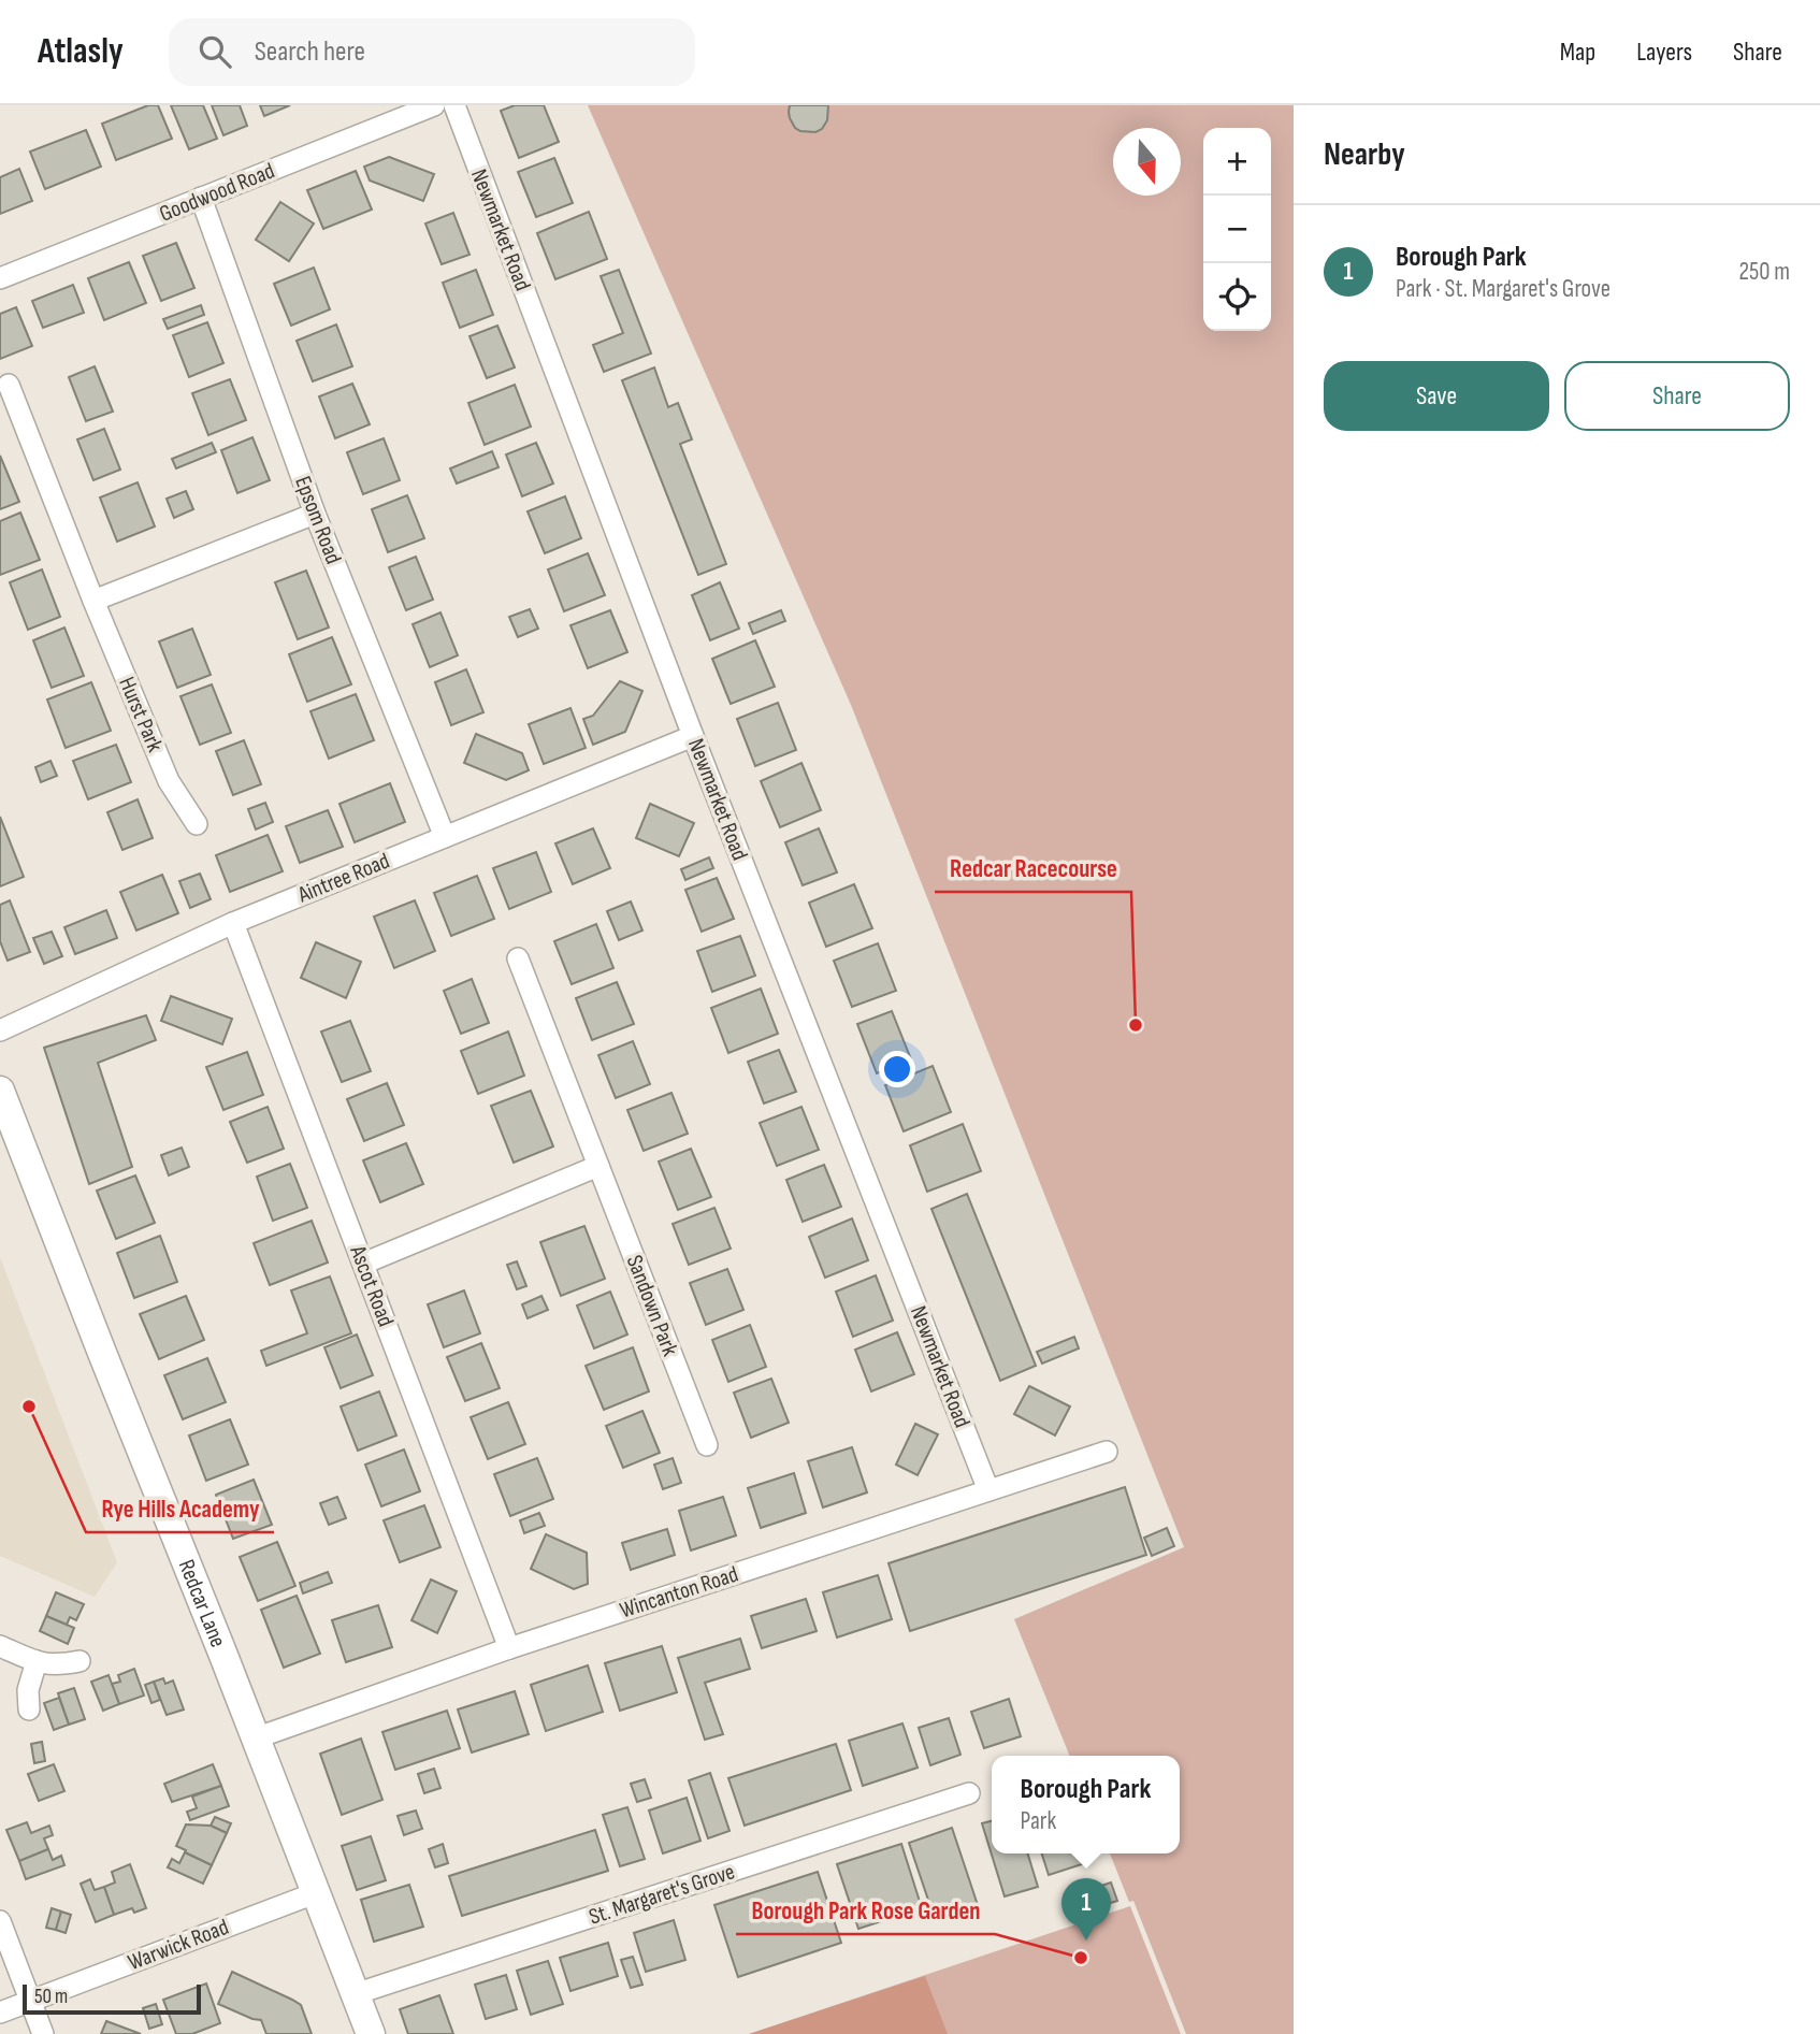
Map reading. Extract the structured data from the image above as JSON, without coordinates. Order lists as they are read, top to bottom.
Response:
{
  "streets": {
    "main road": ["Redcar Lane"],
    "street": [
      "Goodwood Road",
      "Newmarket Road",
      "Epsom Road",
      "Hurst Park",
      "Aintree Road",
      "Ascot Road",
      "Sandown Park",
      "Wincanton Road",
      "St. Margaret's Grove",
      "Warwick Road"
    ]
  },
  "crossings": [
    ["Goodwood Road", "Epsom Road"],
    ["Newmarket Road", "Aintree Road"],
    ["Newmarket Road", "Wincanton Road"],
    ["Epsom Road", "Aintree Road"],
    ["Aintree Road", "Ascot Road"],
    ["Ascot Road", "Wincanton Road"],
    ["Wincanton Road", "Redcar Lane"],
    ["Redcar Lane", "St. Margaret's Grove"],
    ["Redcar Lane", "Warwick Road"]
  ],
  "places": ["Redcar Racecourse", "Rye Hills Academy", "Borough Park Rose Garden"],
  "scale_bar": "50 m",
  "north": "bottom",
  "page": {
    "header": "Atlasly",
    "search": "Search here",
    "nav": ["Map", "Layers", "Share"],
    "heading": "Nearby",
    "map_buttons": ["+", "−"],
    "list": [
      {
        "mark": "1",
        "name": "Borough Park",
        "note": "Park · St. Margaret's Grove",
        "value": "250 m"
      }
    ],
    "buttons": ["Save", "Share"],
    "popup": ["Borough Park", "Park"],
    "pins": "1",
    "scale": "50 m"
  }
}
